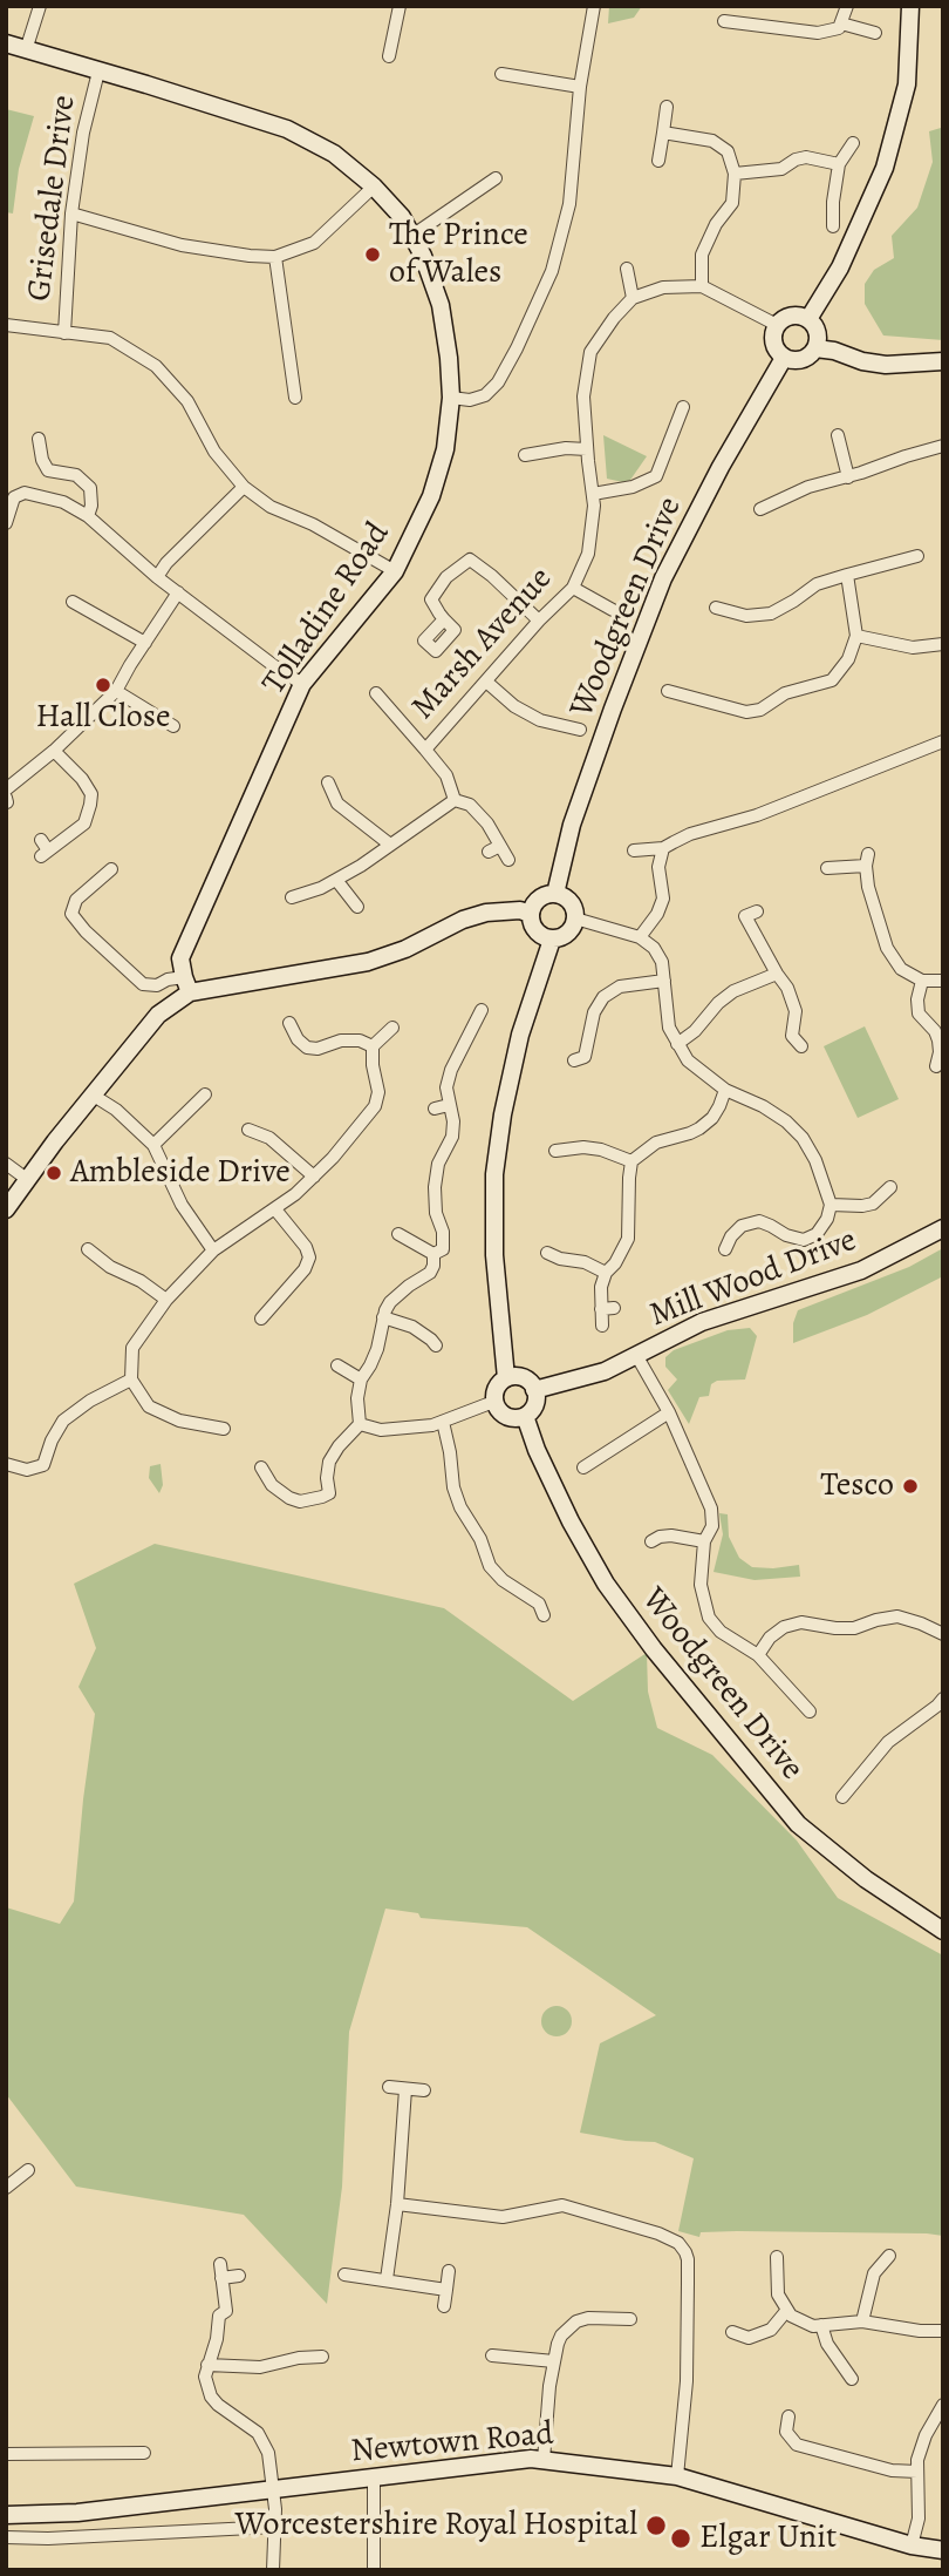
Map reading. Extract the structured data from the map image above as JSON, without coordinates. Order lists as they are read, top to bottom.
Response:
{
  "streets": {
    "main road": [
      "Woodgreen Drive",
      "Tolladine Road",
      "Mill Wood Drive",
      "Newtown Road"
    ],
    "street": ["Grisedale Drive", "Marsh Avenue"]
  },
  "crossings": [
    ["Grisedale Drive", "Tolladine Road"],
    ["Woodgreen Drive", "Mill Wood Drive"]
  ],
  "places": [
    "The Prince of Wales",
    "Hall Close",
    "Ambleside Drive",
    "Tesco",
    "Worcestershire Royal Hospital",
    "Elgar Unit"
  ]
}
